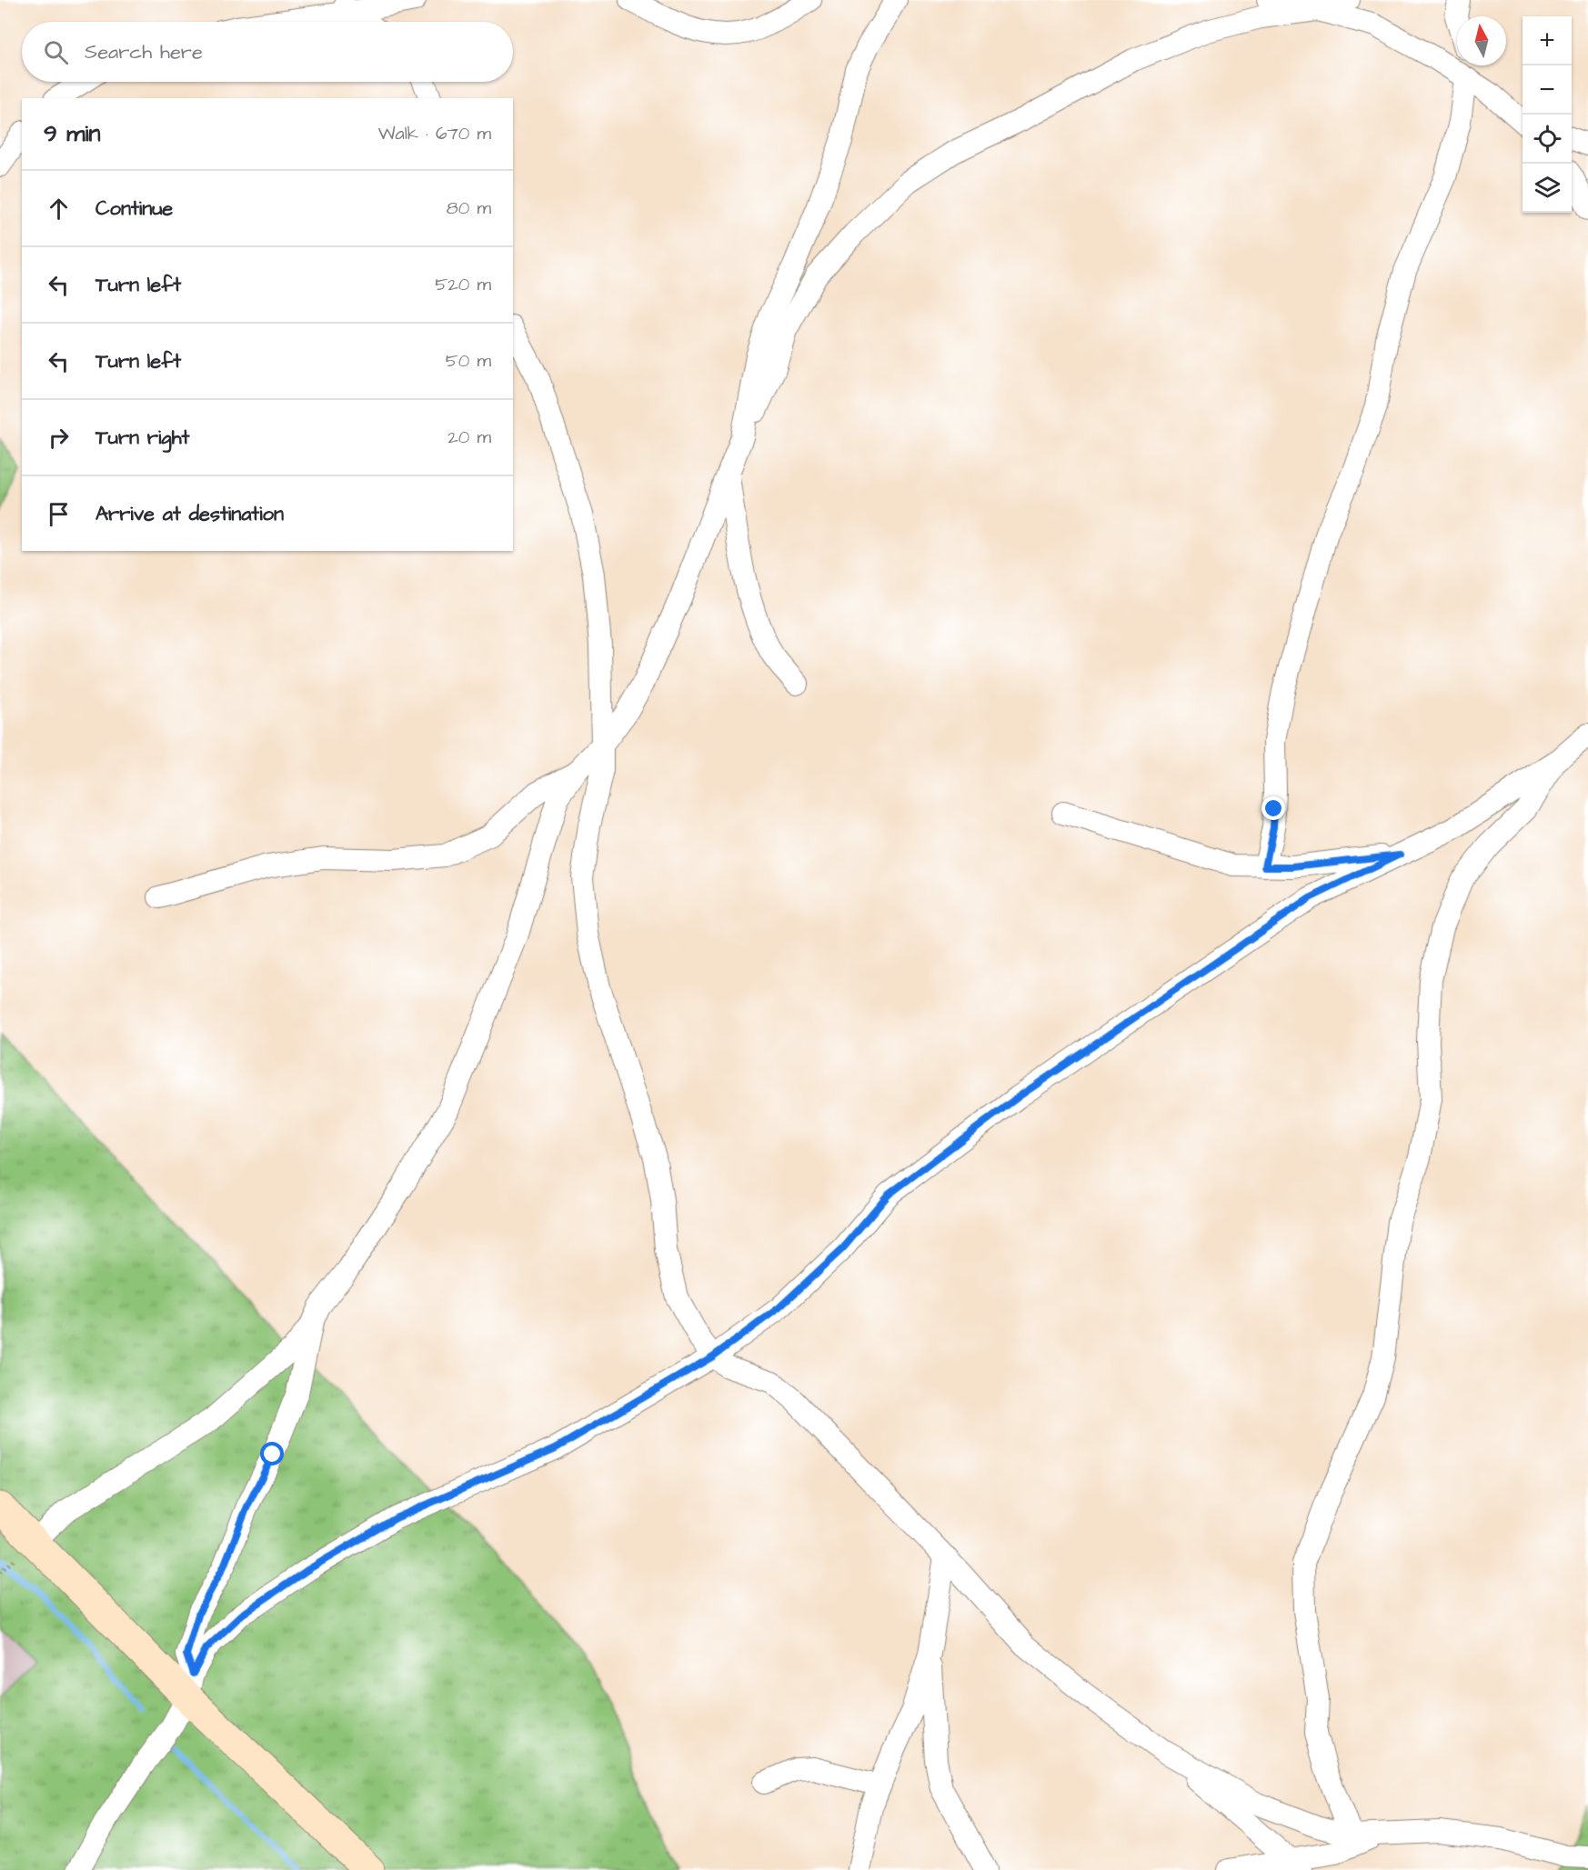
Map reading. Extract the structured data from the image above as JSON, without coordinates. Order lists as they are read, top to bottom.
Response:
{
  "north": "top",
  "page": {
    "map_buttons": ["+", "−"],
    "search": "Search here",
    "heading": ["9 min", "Walk · 670 m"],
    "list": [
      ["Continue", "80 m"],
      ["Turn left", "520 m"],
      ["Turn left", "50 m"],
      ["Turn right", "20 m"],
      "Arrive at destination"
    ]
  }
}
